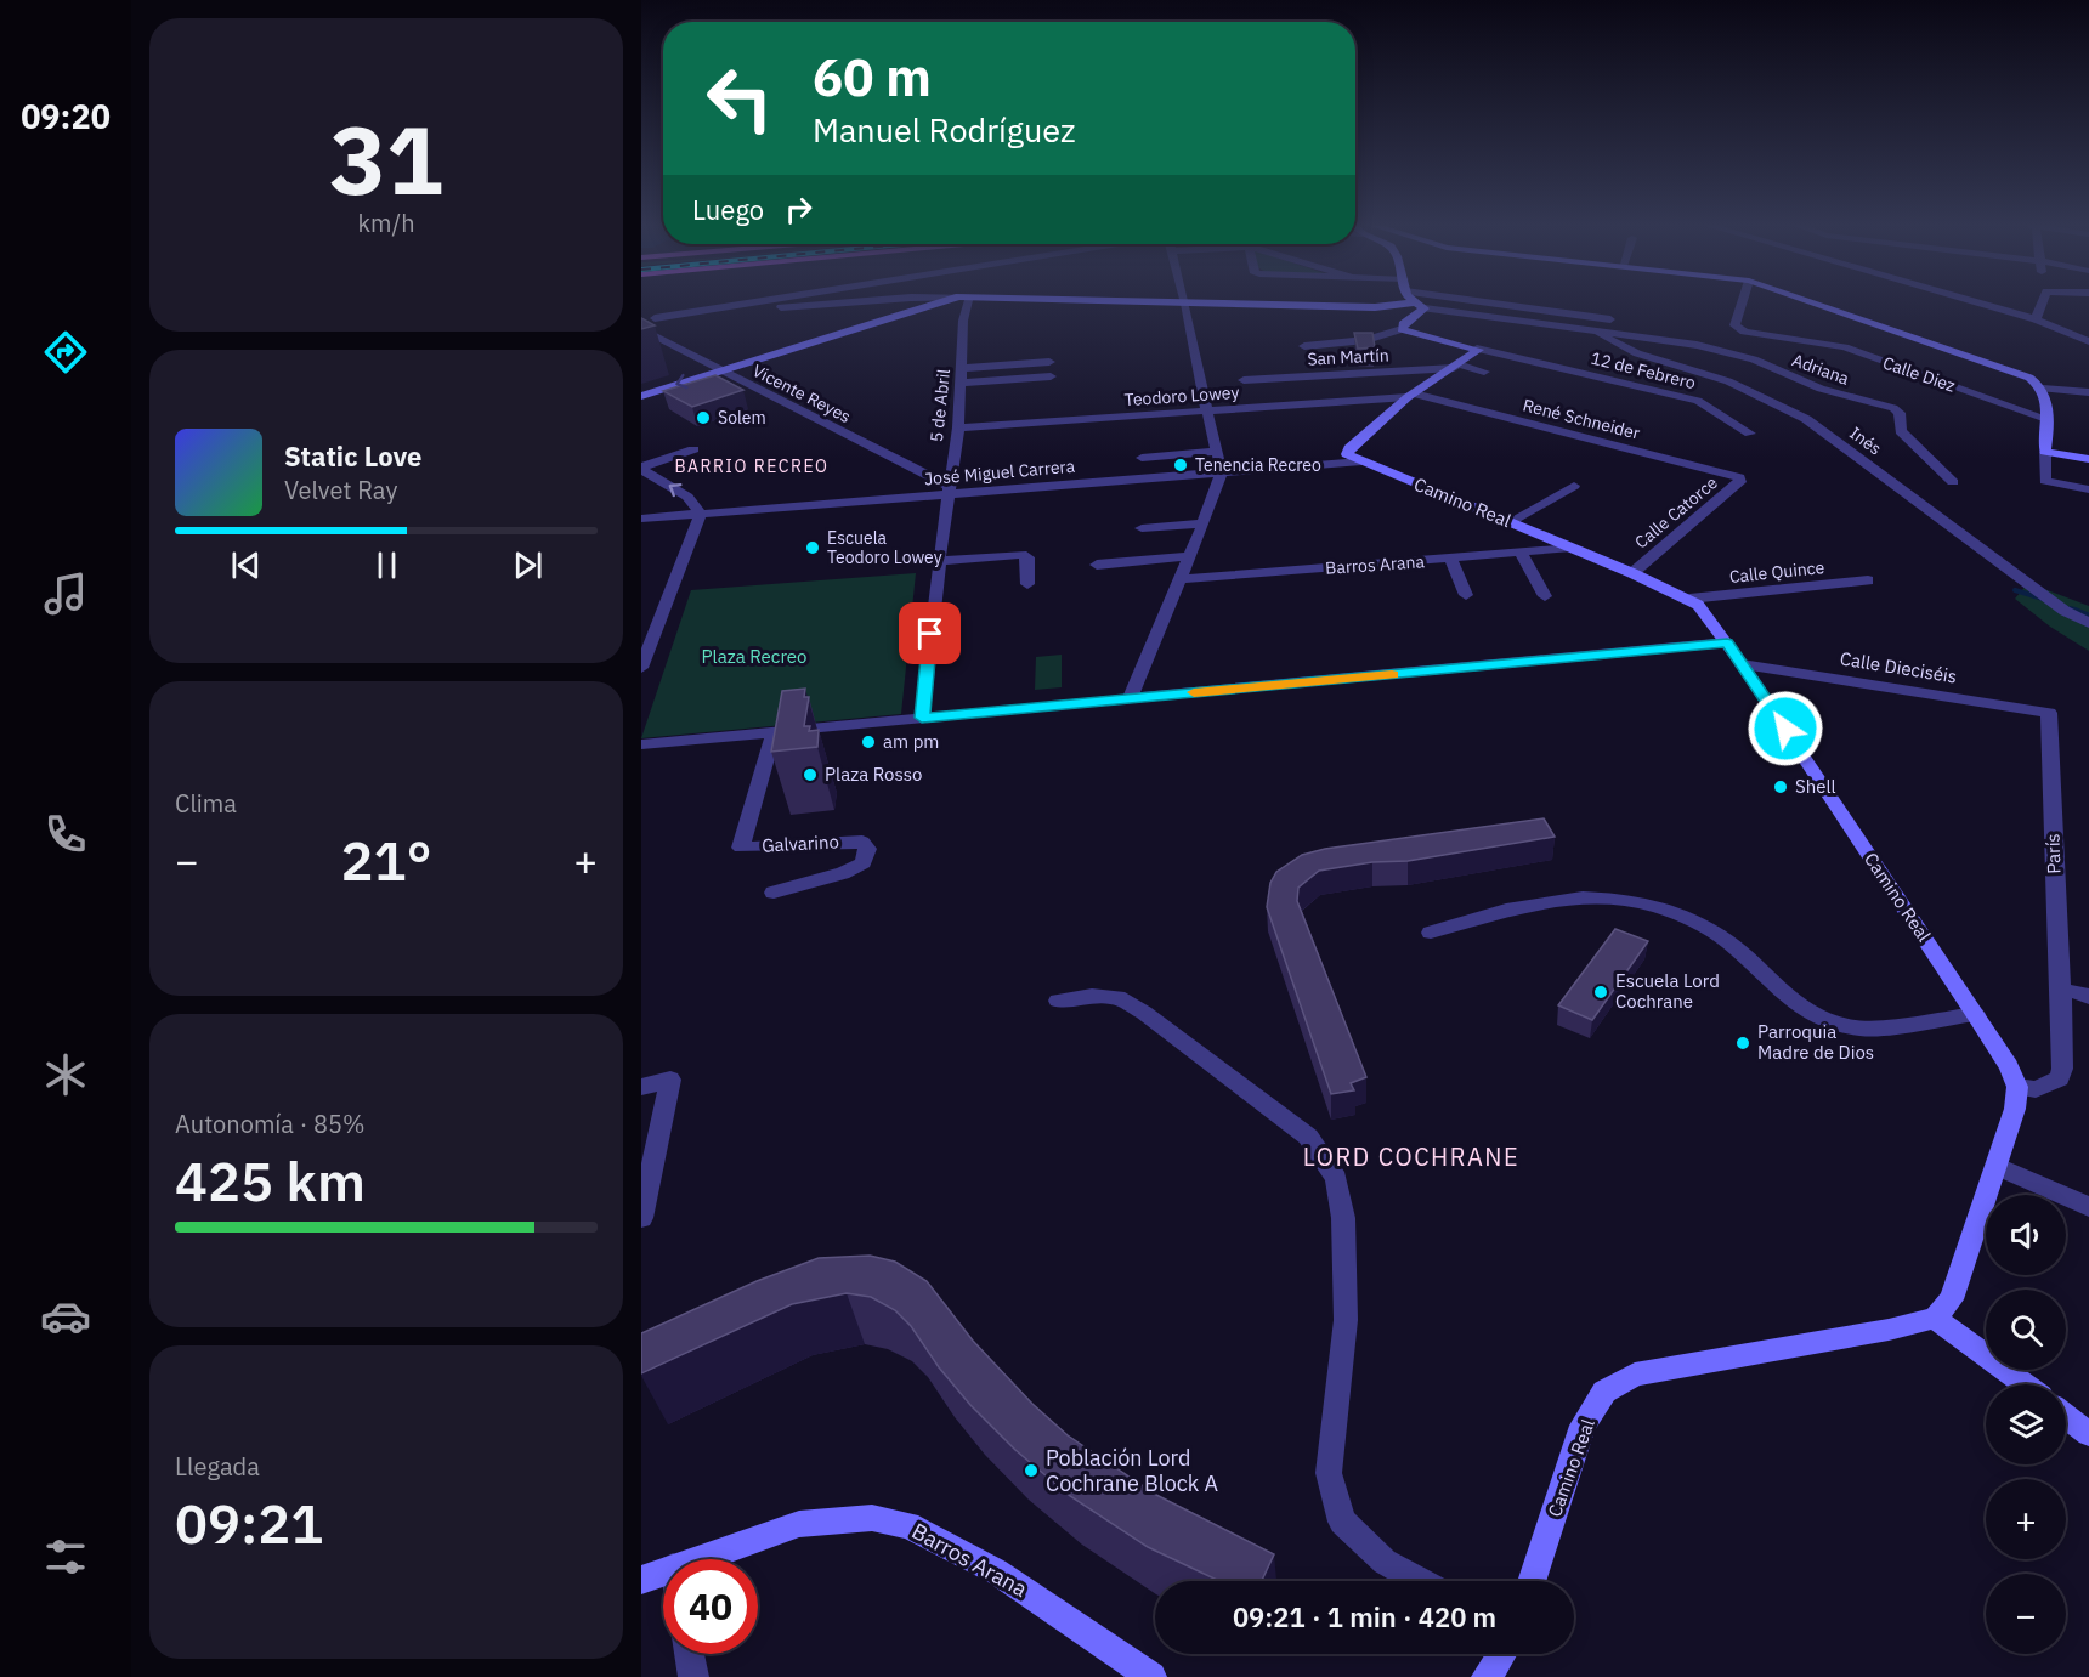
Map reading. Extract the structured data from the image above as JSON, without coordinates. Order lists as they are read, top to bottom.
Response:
{
  "streets": {
    "street": [
      "San Martín",
      "Adriana",
      "12 de Febrero",
      "Calle Diez",
      "Vicente Reyes",
      "Teodoro Lowey",
      "5 de Abril",
      "René Schneider",
      "Inés",
      "José Miguel Carrera",
      "Camino Real",
      "Calle Catorce",
      "Barros Arana",
      "Calle Quince",
      "Calle Dieciséis",
      "Galvarino",
      "París"
    ]
  },
  "crossings": [
    ["Adriana", "Inés"],
    ["Vicente Reyes", "5 de Abril"],
    ["Vicente Reyes", "José Miguel Carrera"],
    ["Teodoro Lowey", "5 de Abril"],
    ["Teodoro Lowey", "René Schneider"],
    ["5 de Abril", "José Miguel Carrera"],
    ["René Schneider", "Calle Catorce"],
    ["José Miguel Carrera", "Camino Real"],
    ["Camino Real", "Calle Catorce"],
    ["Camino Real", "Barros Arana"],
    ["Camino Real", "Calle Quince"],
    ["Camino Real", "Calle Dieciséis"],
    ["Camino Real", "París"],
    ["Calle Dieciséis", "París"]
  ],
  "districts": ["BARRIO RECREO", "LORD COCHRANE"],
  "parks": ["Plaza Recreo"],
  "places": [
    "Solem",
    "Tenencia Recreo",
    "Escuela Teodoro Lowey",
    "am pm",
    "Plaza Rosso",
    "Shell",
    "Escuela Lord Cochrane",
    "Parroquia Madre de Dios",
    "Población Lord Cochrane Block A"
  ],
  "page": {
    "tabs": "09:20",
    "tile": [
      ["31", "km/h"],
      "Clima",
      ["Autonomía · 85%", "425 km"],
      ["Llegada", "09:21"]
    ],
    "turn": ["60 m", "Manuel Rodríguez"],
    "then": "Luego",
    "song": ["Static Love", "Velvet Ray"],
    "heat": ["−", "21°", "+"],
    "map_buttons": ["+", "−"],
    "limit": "40",
    "trip": "09:21 · 1 min · 420 m"
  }
}
